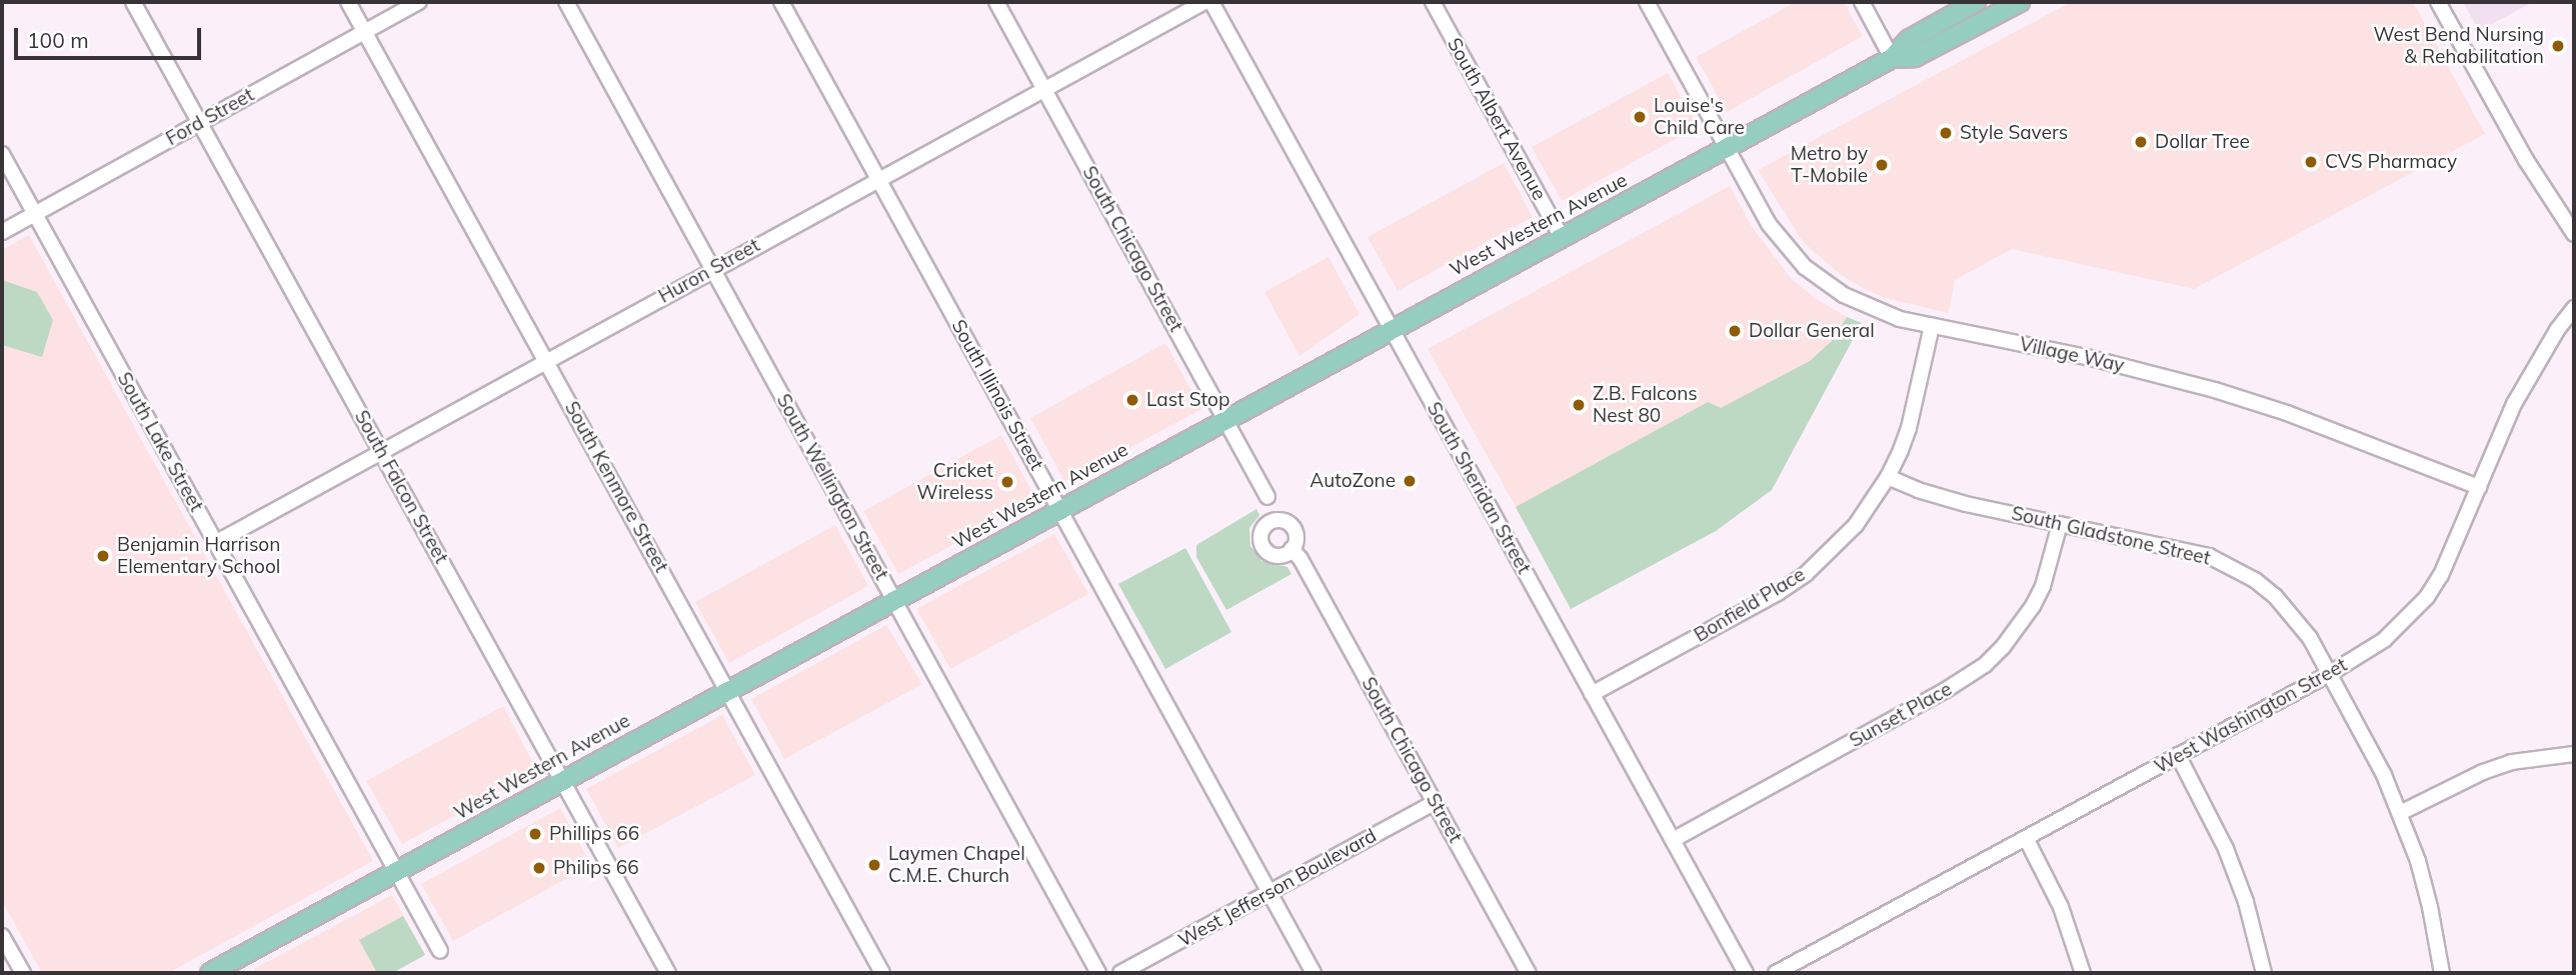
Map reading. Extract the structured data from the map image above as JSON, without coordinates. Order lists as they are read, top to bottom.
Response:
{
  "streets": {
    "main road": ["West Western Avenue"],
    "street": [
      "Ford Street",
      "South Albert Avenue",
      "South Chicago Street",
      "Huron Street",
      "Village Way",
      "South Illinois Street",
      "South Lake Street",
      "South Falcon Street",
      "South Kenmore Street",
      "South Wellington Street",
      "South Sheridan Street",
      "South Gladstone Street",
      "Bonfield Place",
      "Sunset Place",
      "West Washington Street",
      "West Jefferson Boulevard"
    ]
  },
  "crossings": [
    ["Ford Street", "South Lake Street"],
    ["Ford Street", "South Falcon Street"],
    ["Ford Street", "South Kenmore Street"],
    ["South Albert Avenue", "West Western Avenue"],
    ["West Western Avenue", "South Chicago Street"],
    ["West Western Avenue", "Village Way"],
    ["West Western Avenue", "South Illinois Street"],
    ["West Western Avenue", "South Lake Street"],
    ["West Western Avenue", "South Falcon Street"],
    ["West Western Avenue", "South Kenmore Street"],
    ["West Western Avenue", "South Wellington Street"],
    ["West Western Avenue", "South Sheridan Street"],
    ["South Chicago Street", "Huron Street"],
    ["South Chicago Street", "West Jefferson Boulevard"],
    ["Huron Street", "South Illinois Street"],
    ["Huron Street", "South Lake Street"],
    ["Huron Street", "South Falcon Street"],
    ["Huron Street", "South Kenmore Street"],
    ["Huron Street", "South Wellington Street"],
    ["Village Way", "Bonfield Place"],
    ["Village Way", "West Washington Street"],
    ["South Illinois Street", "West Jefferson Boulevard"],
    ["South Sheridan Street", "Bonfield Place"],
    ["South Sheridan Street", "Sunset Place"],
    ["South Gladstone Street", "Bonfield Place"],
    ["South Gladstone Street", "Sunset Place"],
    ["South Gladstone Street", "West Washington Street"]
  ],
  "places": [
    "West Bend Nursing & Rehabilitation",
    "Louise's Child Care",
    "Style Savers",
    "Dollar Tree",
    "CVS Pharmacy",
    "Metro by T-Mobile",
    "Dollar General",
    "Last Stop",
    "Z.B. Falcons Nest 80",
    "AutoZone",
    "Cricket Wireless",
    "Benjamin Harrison Elementary School",
    "Phillips 66",
    "Laymen Chapel C.M.E. Church",
    "Philips 66"
  ],
  "scale_bar": "100 m"
}
